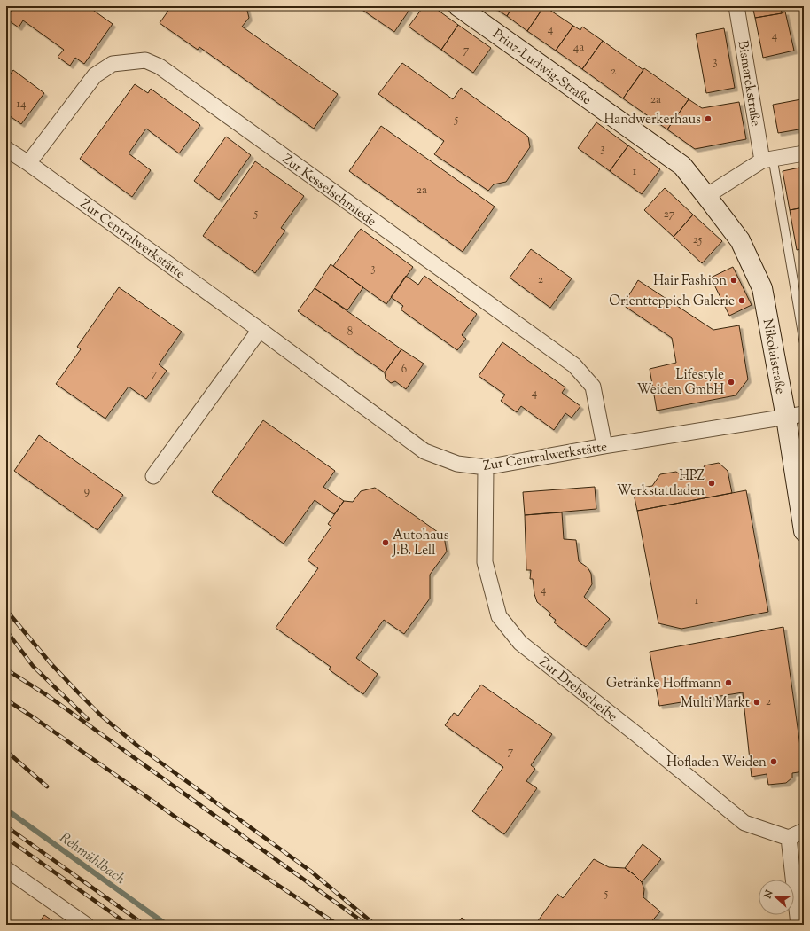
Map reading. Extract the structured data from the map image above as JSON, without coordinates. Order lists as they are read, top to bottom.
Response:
{
  "streets": {
    "main road": ["Prinz-Ludwig-Straße", "Nikolaistraße"],
    "street": [
      "Bismarckstraße",
      "Zur Kesselschmiede",
      "Zur Centralwerkstätte",
      "Zur Drehscheibe"
    ]
  },
  "crossings": [
    ["Prinz-Ludwig-Straße", "Nikolaistraße"],
    ["Zur Kesselschmiede", "Zur Centralwerkstätte"],
    ["Zur Centralwerkstätte", "Nikolaistraße"],
    ["Zur Centralwerkstätte", "Zur Drehscheibe"]
  ],
  "water": ["Rehmühlbach"],
  "places": [
    "Handwerkerhaus",
    "Hair Fashion",
    "Orientteppich Galerie",
    "Lifestyle Weiden GmbH",
    "HPZ Werkstattladen",
    "Autohaus J.B. Lell",
    "Getränke Hoffmann",
    "Multi Markt",
    "Hofladen Weiden"
  ],
  "house_numbers": [
    "4",
    "4",
    "4a",
    "7",
    "3",
    "2",
    "2a",
    "14",
    "5",
    "3",
    "1",
    "2a",
    "5",
    "27",
    "25",
    "3",
    "2",
    "8",
    "6",
    "7",
    "4",
    "9",
    "4",
    "1",
    "2",
    "7",
    "5"
  ],
  "north": "left"
}
